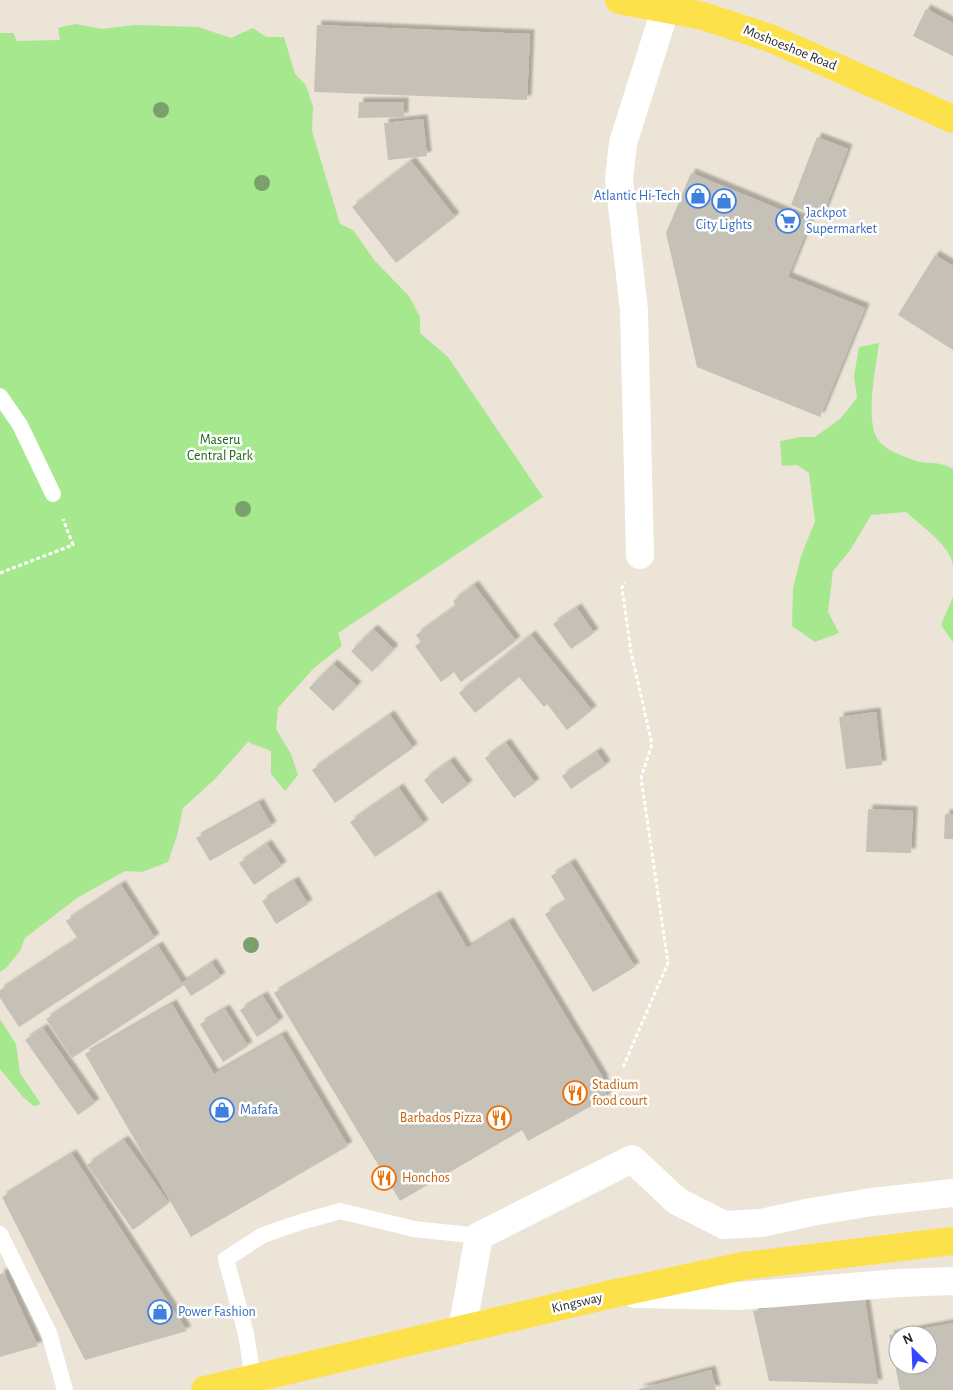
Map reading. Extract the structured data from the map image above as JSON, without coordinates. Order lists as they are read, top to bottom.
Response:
{
  "streets": {
    "main road": ["Moshoeshoe Road", "Kingsway"]
  },
  "parks": ["Maseru Central Park"],
  "places": {
    "shop": [
      "Atlantic Hi-Tech",
      "City Lights",
      "Mafafa",
      "Power Fashion"
    ],
    "supermarket": ["Jackpot Supermarket"],
    "restaurant": ["Stadium food court", "Barbados Pizza", "Honchos"]
  },
  "north": "top left"
}
